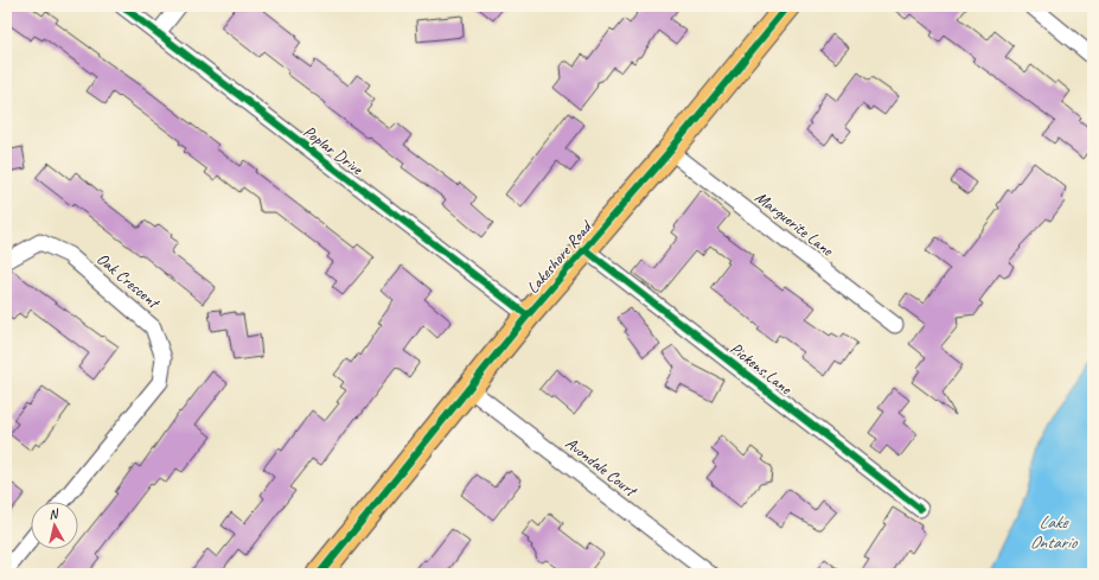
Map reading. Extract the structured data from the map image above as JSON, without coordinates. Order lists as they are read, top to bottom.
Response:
{
  "streets": {
    "main road": ["Lakeshore Road"],
    "street": [
      "Poplar Drive",
      "Marguerite Lane",
      "Oak Crescent",
      "Pickens Lane",
      "Avondale Court"
    ]
  },
  "crossings": [
    ["Poplar Drive", "Lakeshore Road"],
    ["Marguerite Lane", "Lakeshore Road"],
    ["Lakeshore Road", "Pickens Lane"],
    ["Lakeshore Road", "Avondale Court"]
  ],
  "water": ["Lake Ontario"],
  "north": "top"
}
